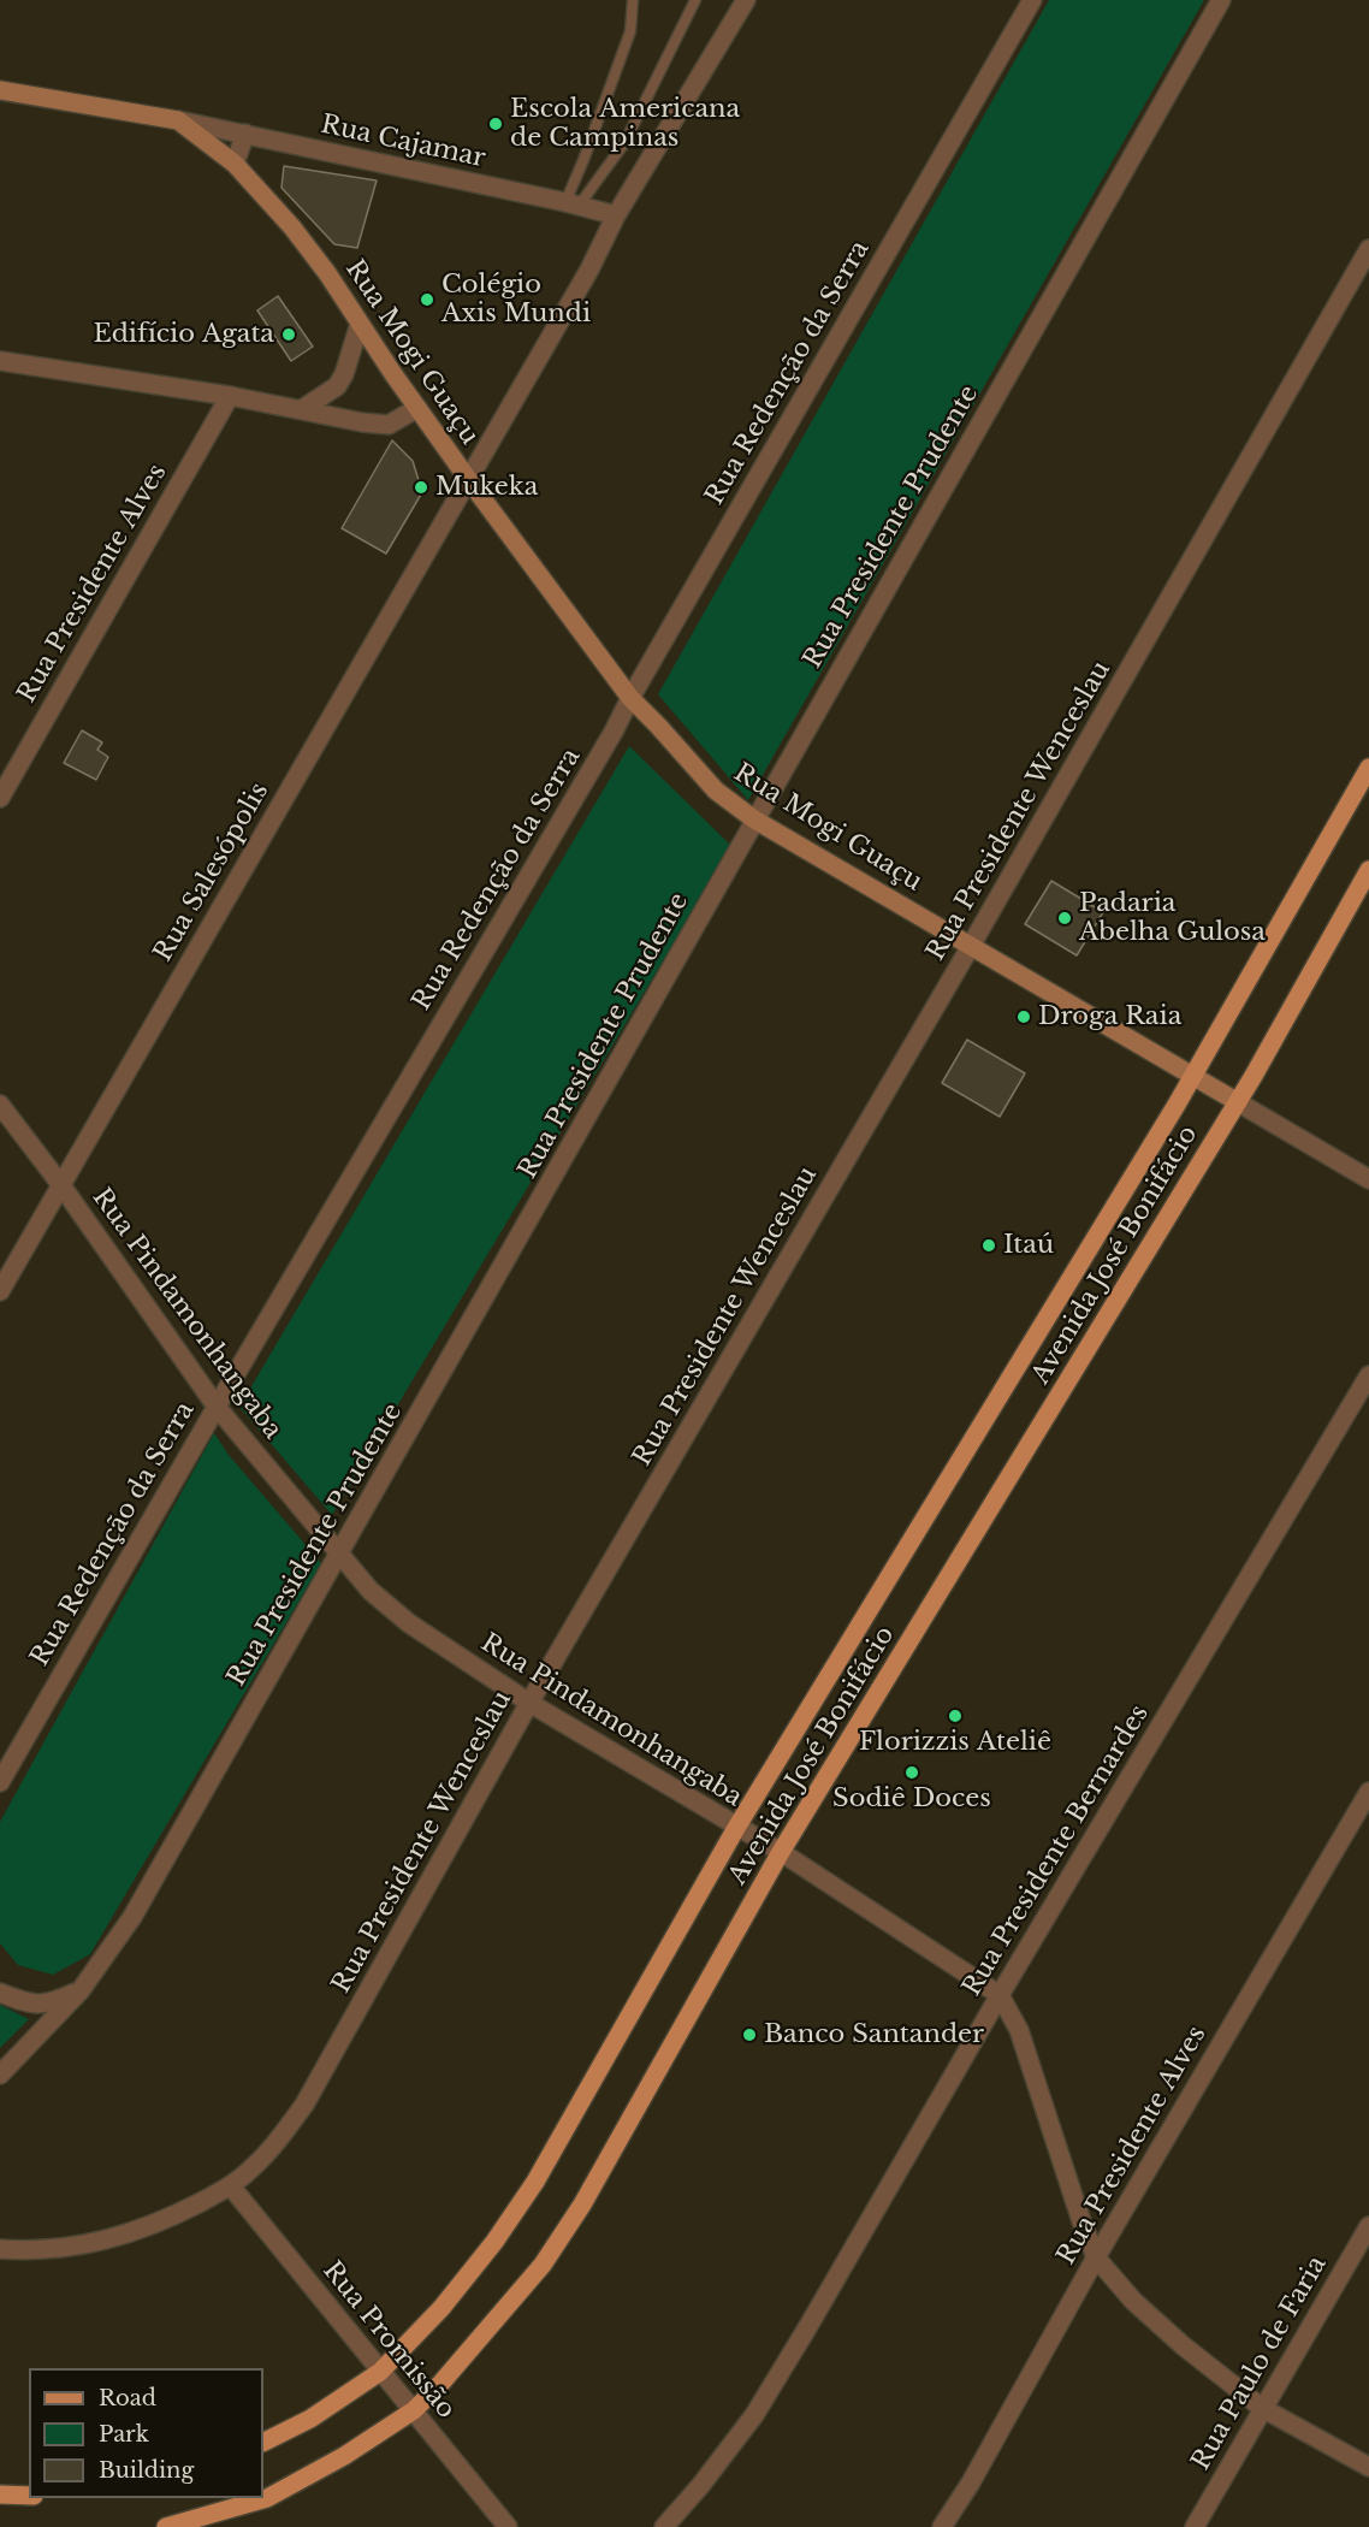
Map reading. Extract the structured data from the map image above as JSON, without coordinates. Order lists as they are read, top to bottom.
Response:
{
  "streets": {
    "main road": ["Rua Mogi Guaçu", "Avenida José Bonifácio"],
    "street": [
      "Rua Cajamar",
      "Rua Redenção da Serra",
      "Rua Presidente Prudente",
      "Rua Presidente Alves",
      "Rua Presidente Wenceslau",
      "Rua Salesópolis",
      "Rua Pindamonhangaba",
      "Rua Presidente Bernardes",
      "Rua Promissão",
      "Rua Paulo de Faria"
    ]
  },
  "crossings": [
    ["Rua Cajamar", "Rua Mogi Guaçu"],
    ["Rua Cajamar", "Rua Salesópolis"],
    ["Rua Mogi Guaçu", "Rua Redenção da Serra"],
    ["Rua Mogi Guaçu", "Rua Presidente Prudente"],
    ["Rua Mogi Guaçu", "Rua Presidente Wenceslau"],
    ["Rua Mogi Guaçu", "Rua Salesópolis"],
    ["Rua Mogi Guaçu", "Avenida José Bonifácio"],
    ["Rua Redenção da Serra", "Rua Pindamonhangaba"],
    ["Rua Presidente Prudente", "Rua Pindamonhangaba"],
    ["Rua Presidente Alves", "Rua Pindamonhangaba"],
    ["Rua Presidente Wenceslau", "Rua Pindamonhangaba"],
    ["Rua Presidente Wenceslau", "Rua Promissão"],
    ["Rua Salesópolis", "Rua Pindamonhangaba"],
    ["Avenida José Bonifácio", "Rua Pindamonhangaba"],
    ["Avenida José Bonifácio", "Rua Promissão"],
    ["Rua Pindamonhangaba", "Rua Presidente Bernardes"],
    ["Rua Pindamonhangaba", "Rua Paulo de Faria"]
  ],
  "places": [
    "Escola Americana de Campinas",
    "Colégio Axis Mundi",
    "Edifício Agata",
    "Mukeka",
    "Padaria Abelha Gulosa",
    "Droga Raia",
    "Itaú",
    "Florizzis Ateliê",
    "Sodiê Doces",
    "Banco Santander"
  ],
  "legend": ["Road", "Park", "Building"]
}
